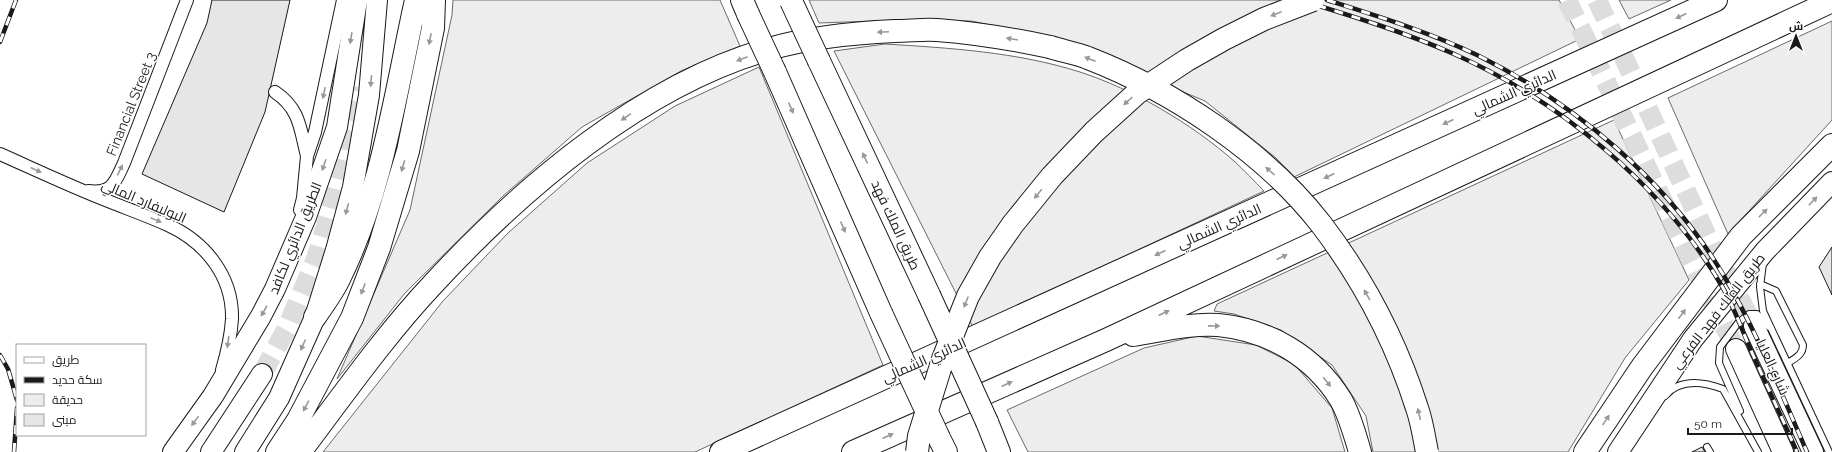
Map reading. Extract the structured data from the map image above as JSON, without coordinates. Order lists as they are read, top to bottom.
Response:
{
  "streets": {
    "highway": ["الدائري الشمالي", "طريق الملك فهد"],
    "main road": ["الطريق الدائري لكافد", "طريق الملك فهد الفرعي", "شارع العليا"],
    "street": ["Financial Street 3", "البوليفارد المالي"]
  },
  "crossings": [
    ["Financial Street 3", "البوليفارد المالي"],
    ["البوليفارد المالي", "الطريق الدائري لكافد"]
  ],
  "one_way": ["Financial Street 3", "البوليفارد المالي"],
  "legend": [
    "طريق",
    "سكة حديد",
    "حديقة",
    "مبنى"
  ],
  "scale_bar": "50 m",
  "north": "top"
}
